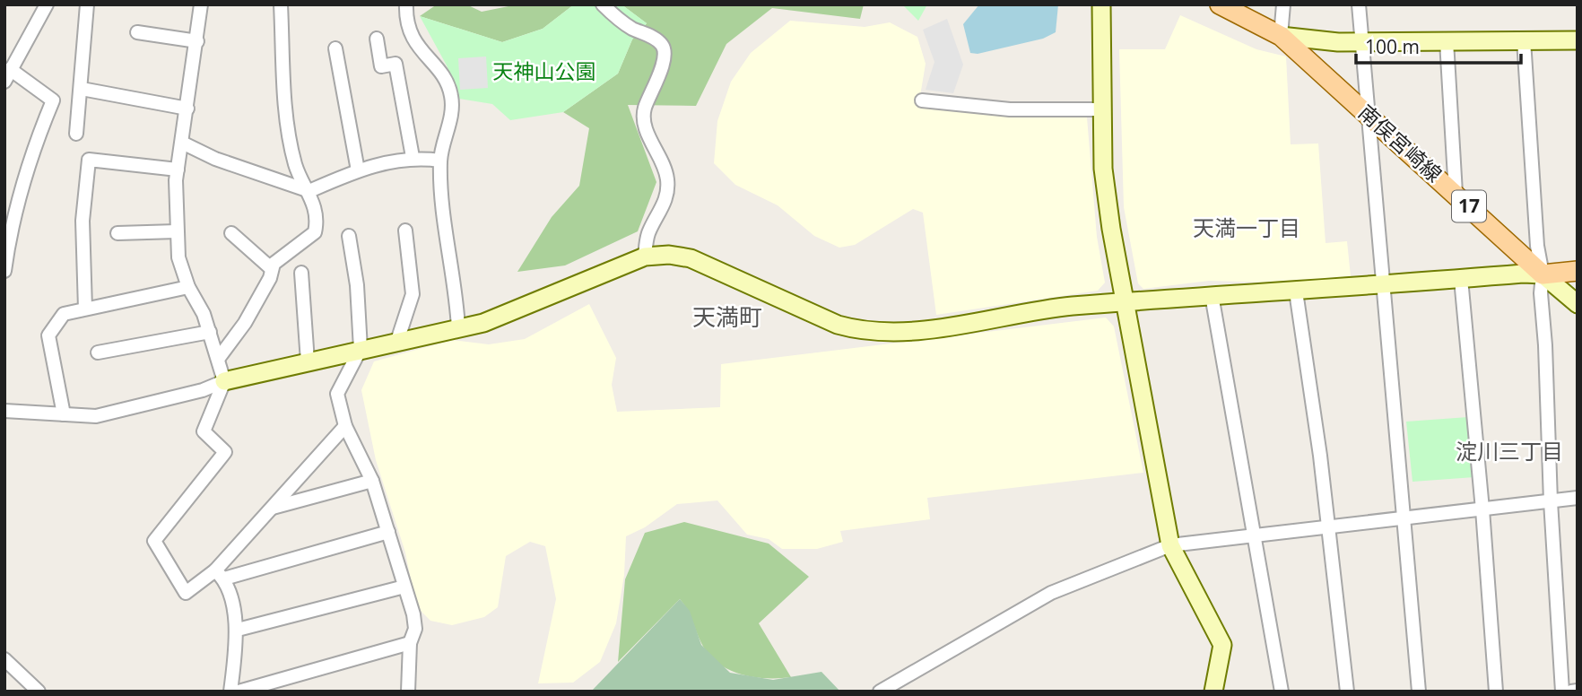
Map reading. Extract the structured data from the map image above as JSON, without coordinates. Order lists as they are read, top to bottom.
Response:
{
  "streets": {
    "main road": ["南俣宮崎線", "17"]
  },
  "districts": ["天満一丁目", "天満町", "淀川三丁目"],
  "parks": ["天神山公園"],
  "scale_bar": "100 m"
}
